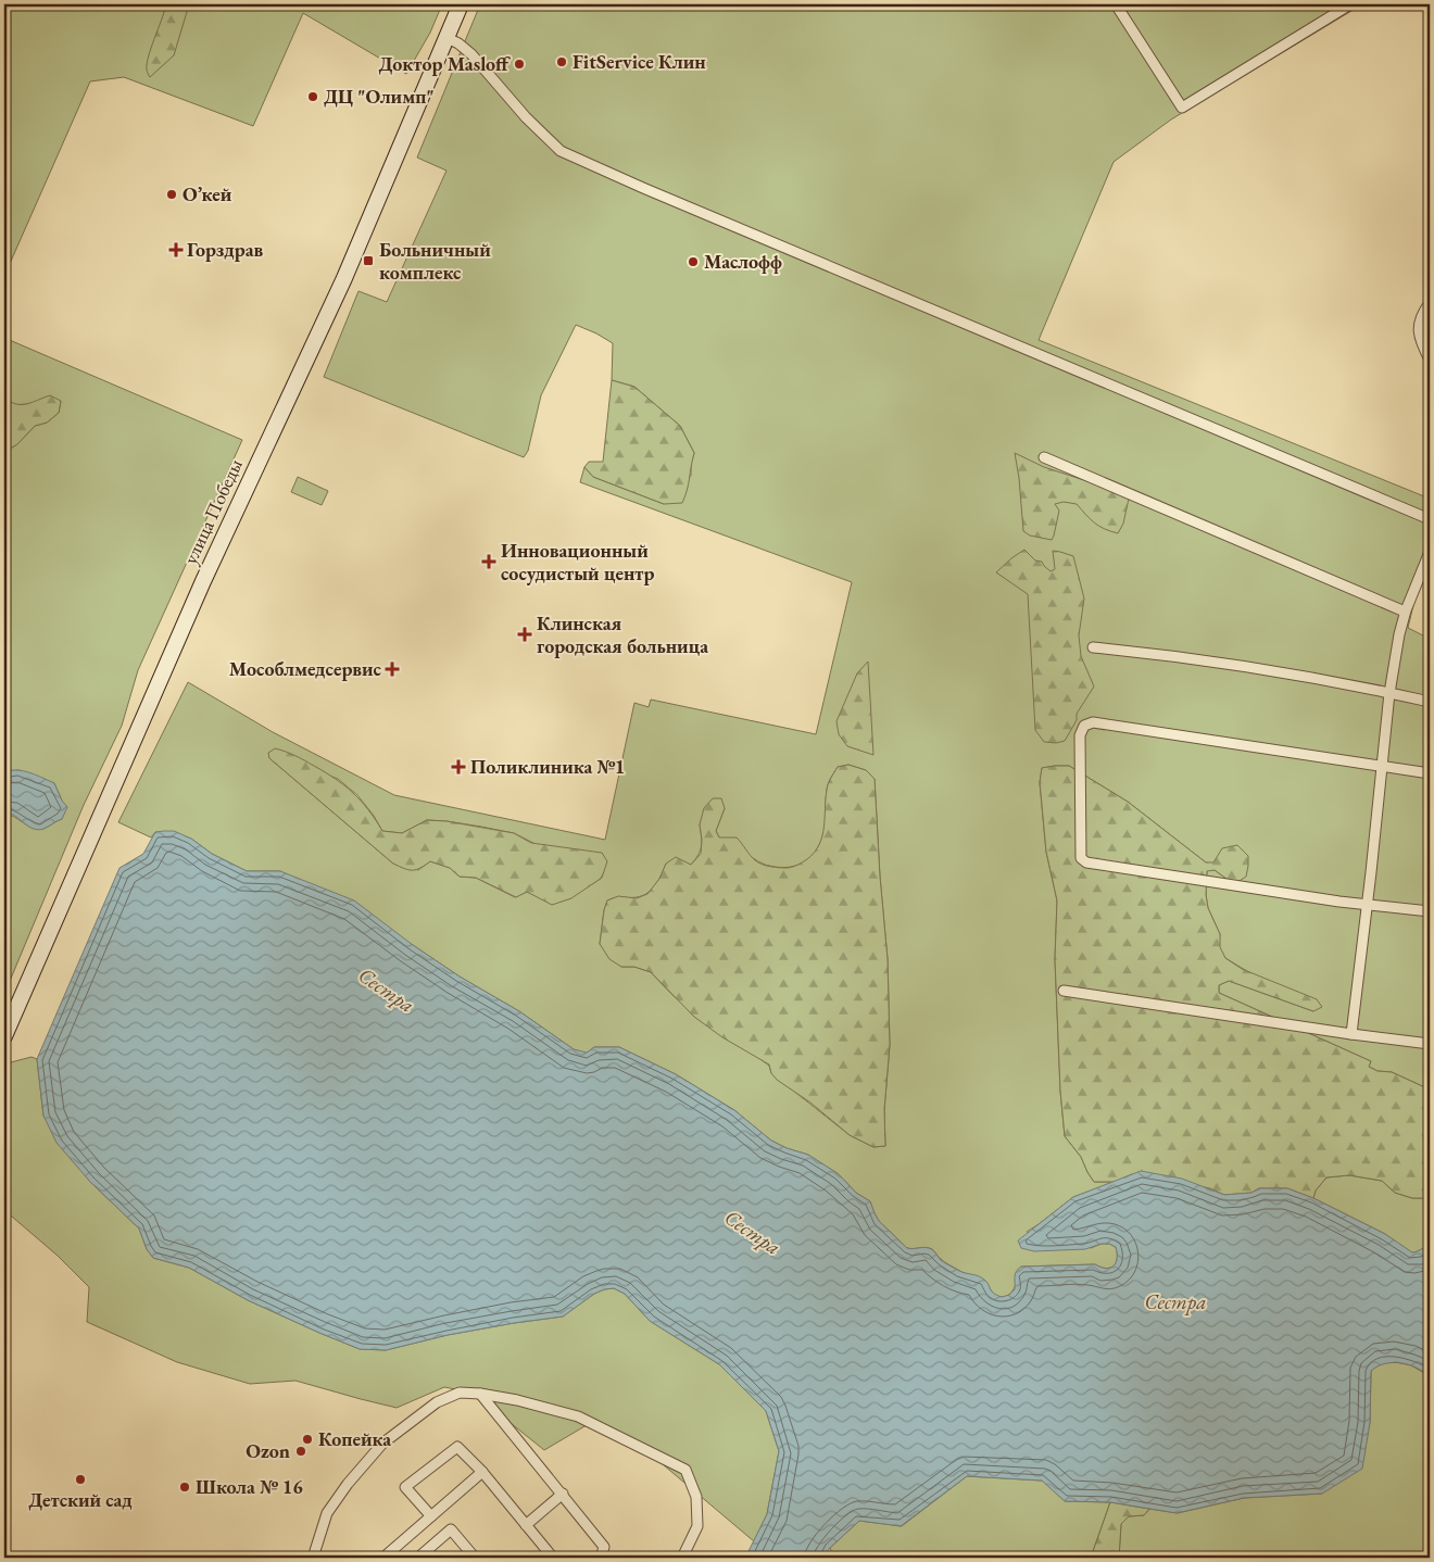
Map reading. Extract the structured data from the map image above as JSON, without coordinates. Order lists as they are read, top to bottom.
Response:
{
  "streets": {
    "street": ["улица Победы"]
  },
  "water": ["Сестра"],
  "places": {
    "other": [
      "FitService Клин",
      "Доктор Masloff",
      "ДЦ \"Олимп\"",
      "О’кей",
      "Маслофф",
      "Копейка",
      "Ozon",
      "Детский сад",
      "Школа № 16"
    ],
    "health": [
      "Горздрав",
      "Инновационный сосудистый центр",
      "Клинская городская больница",
      "Мособлмедсервис",
      "Поликлиника №1"
    ],
    "transit": ["Больничный комплекс"]
  }
}
